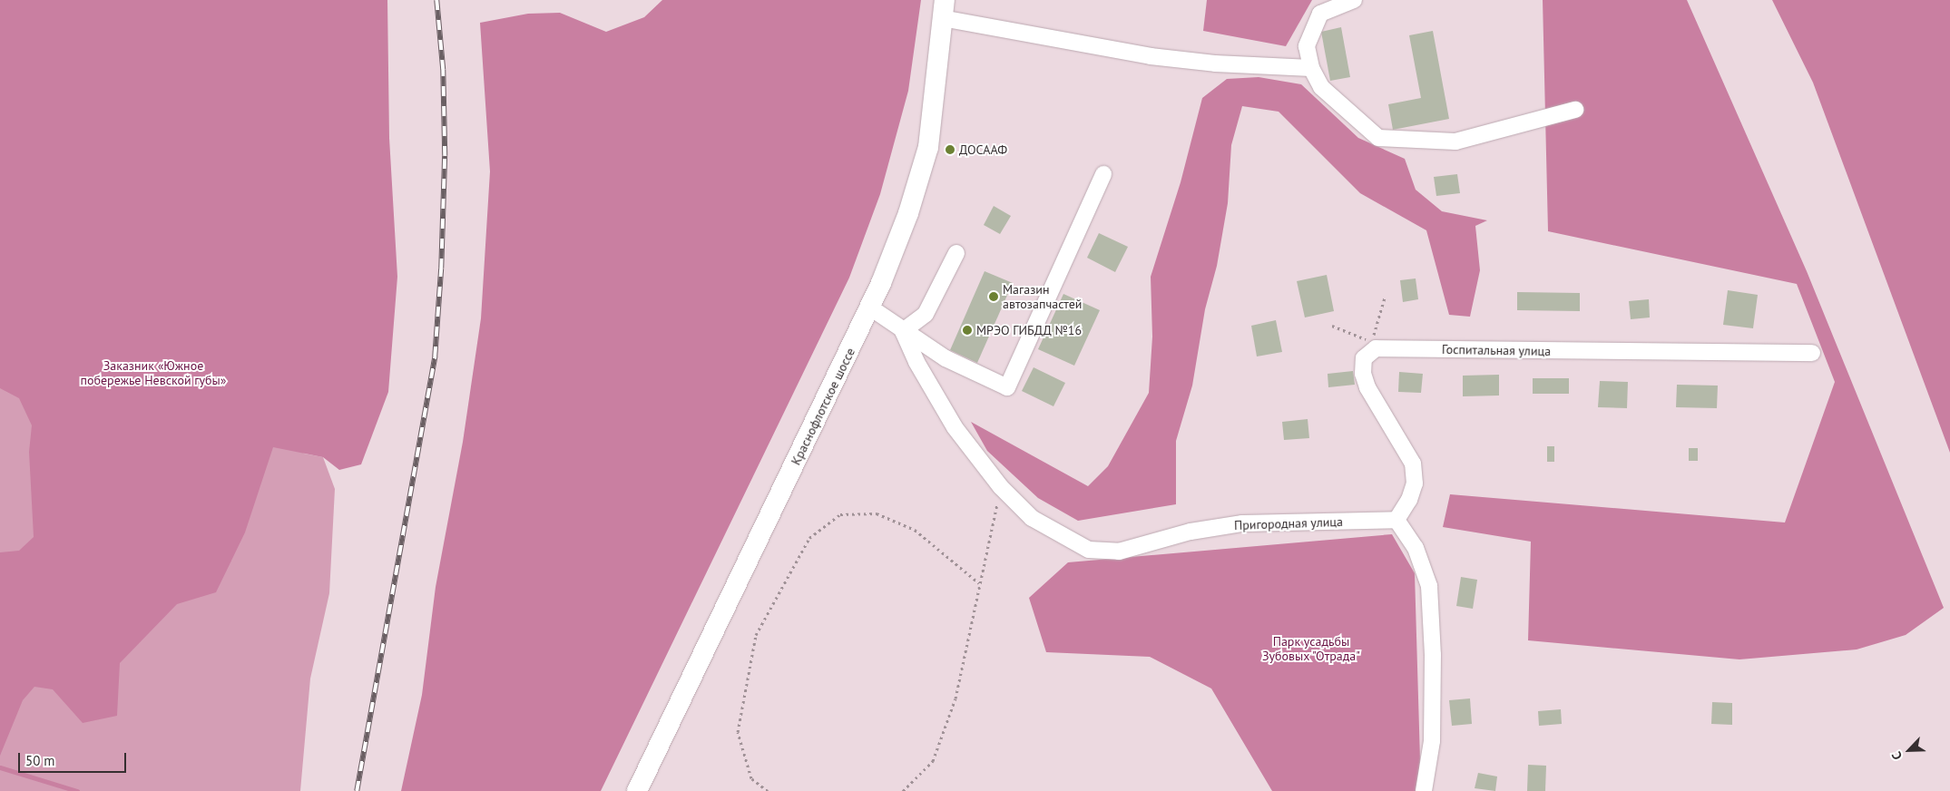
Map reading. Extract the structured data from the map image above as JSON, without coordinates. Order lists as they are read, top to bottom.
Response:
{
  "streets": {
    "main road": ["Краснофлотское шоссе"],
    "street": ["Госпитальная улица", "Пригородная улица"]
  },
  "crossings": [
    ["Госпитальная улица", "Пригородная улица"]
  ],
  "parks": ["Заказник «Южное побережье Невской губы»", "Парк усадьбы Зубовых \"Отрада\""],
  "places": ["ДОСААФ", "Магазин автозапчастей", "МРЭО ГИБДД №16"],
  "scale_bar": "50 m",
  "north": "bottom left"
}
